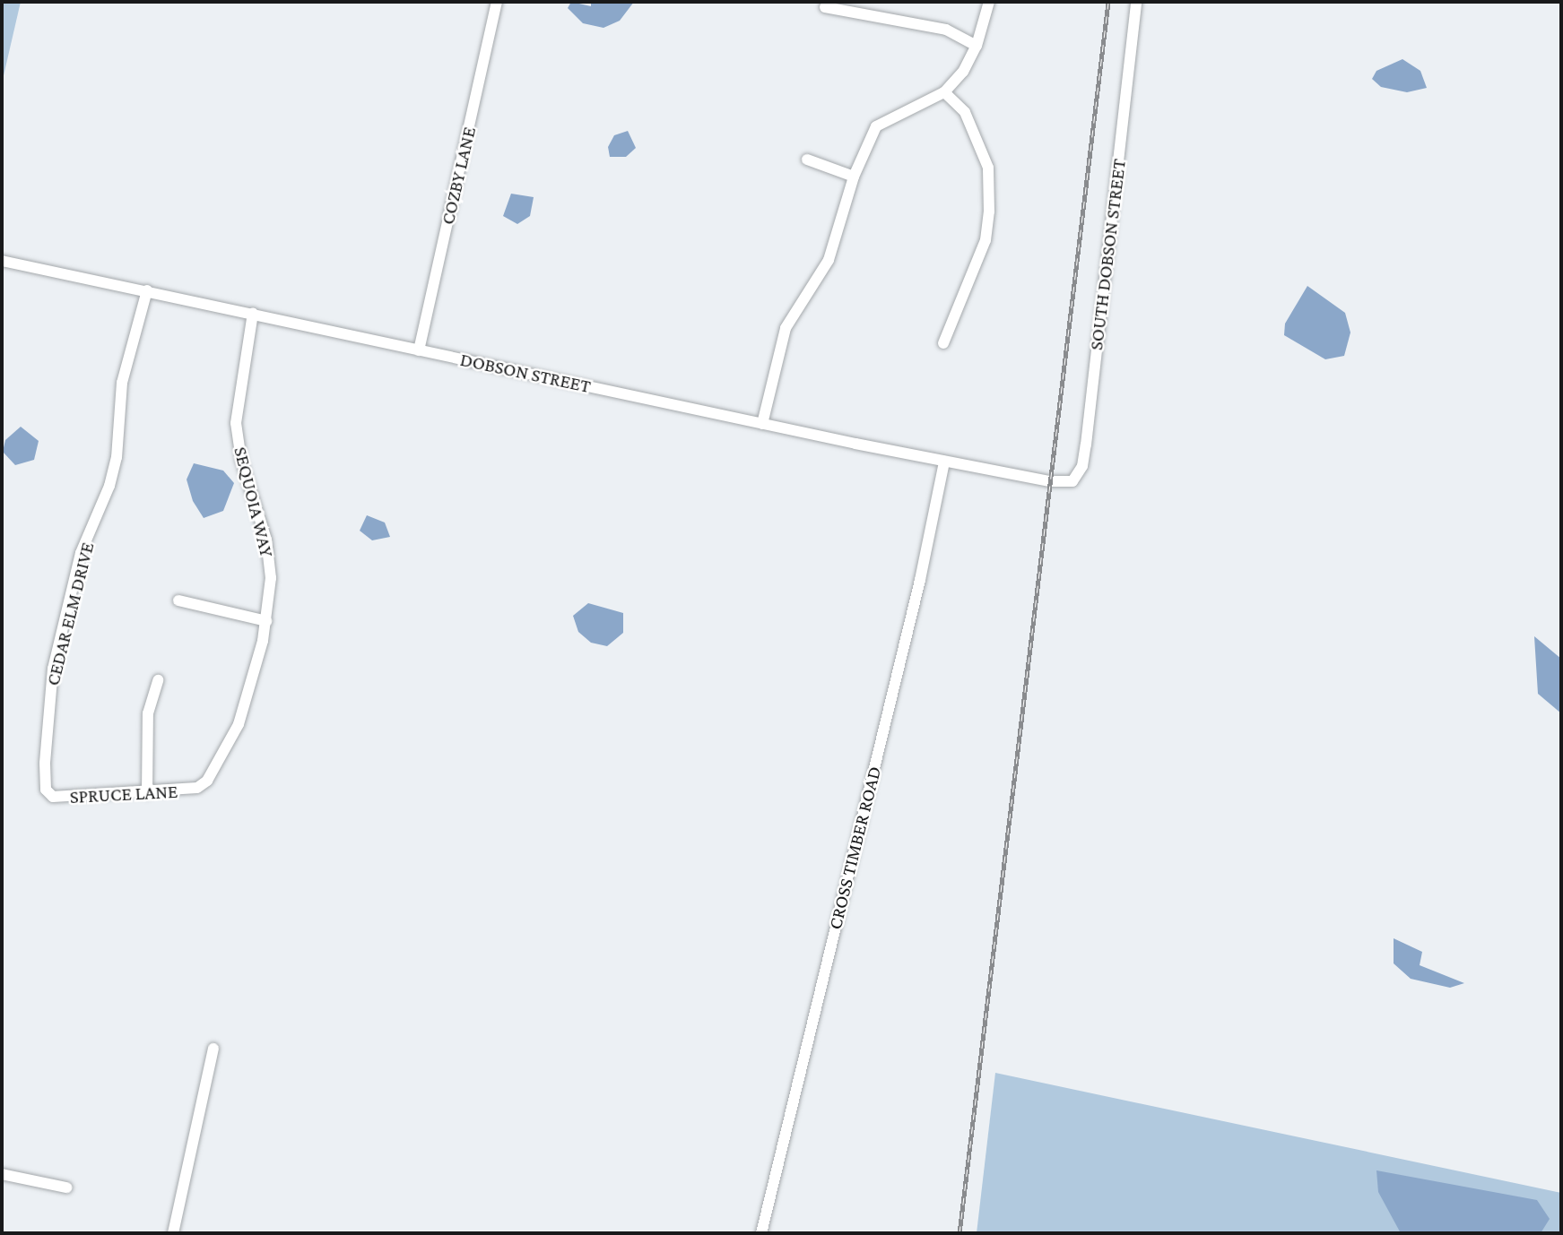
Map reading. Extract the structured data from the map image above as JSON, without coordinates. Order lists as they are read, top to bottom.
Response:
{
  "streets": {
    "street": [
      "COZBY LANE",
      "SOUTH DOBSON STREET",
      "DOBSON STREET",
      "SEQUOIA WAY",
      "CEDAR ELM DRIVE",
      "SPRUCE LANE",
      "CROSS TIMBER ROAD"
    ]
  },
  "crossings": [
    ["COZBY LANE", "DOBSON STREET"],
    ["SOUTH DOBSON STREET", "DOBSON STREET"],
    ["DOBSON STREET", "SEQUOIA WAY"],
    ["DOBSON STREET", "CEDAR ELM DRIVE"],
    ["DOBSON STREET", "CROSS TIMBER ROAD"],
    ["SEQUOIA WAY", "SPRUCE LANE"],
    ["CEDAR ELM DRIVE", "SPRUCE LANE"]
  ]
}
